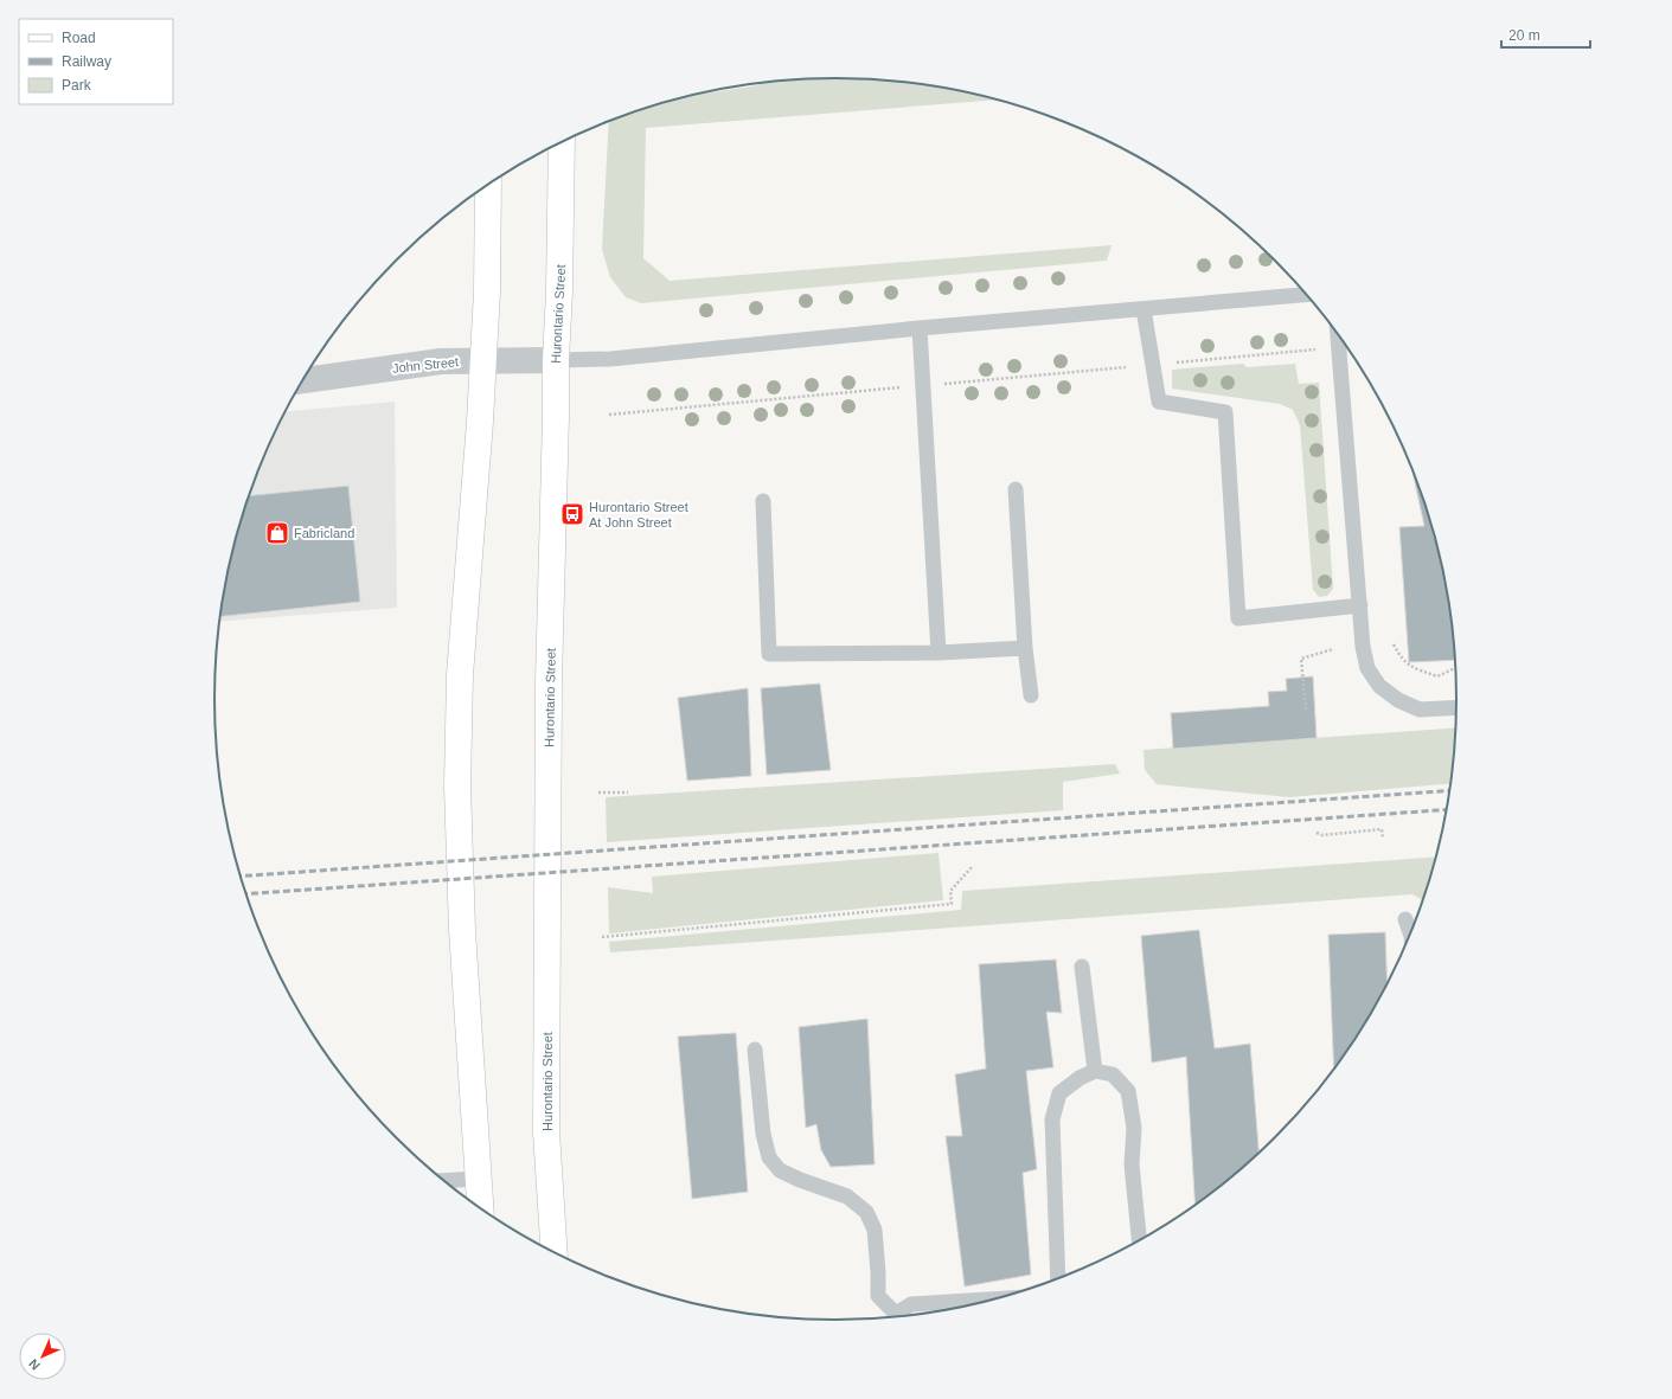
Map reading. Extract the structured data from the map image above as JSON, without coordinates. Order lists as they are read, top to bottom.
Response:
{
  "streets": {
    "main road": ["Hurontario Street"],
    "street": ["John Street"]
  },
  "crossings": [
    ["Hurontario Street", "John Street"]
  ],
  "places": {
    "bus stop": ["Hurontario Street At John Street"],
    "shop": ["Fabricland"]
  },
  "legend": ["Road", "Railway", "Park"],
  "scale_bar": "20 m",
  "north": "bottom left"
}
